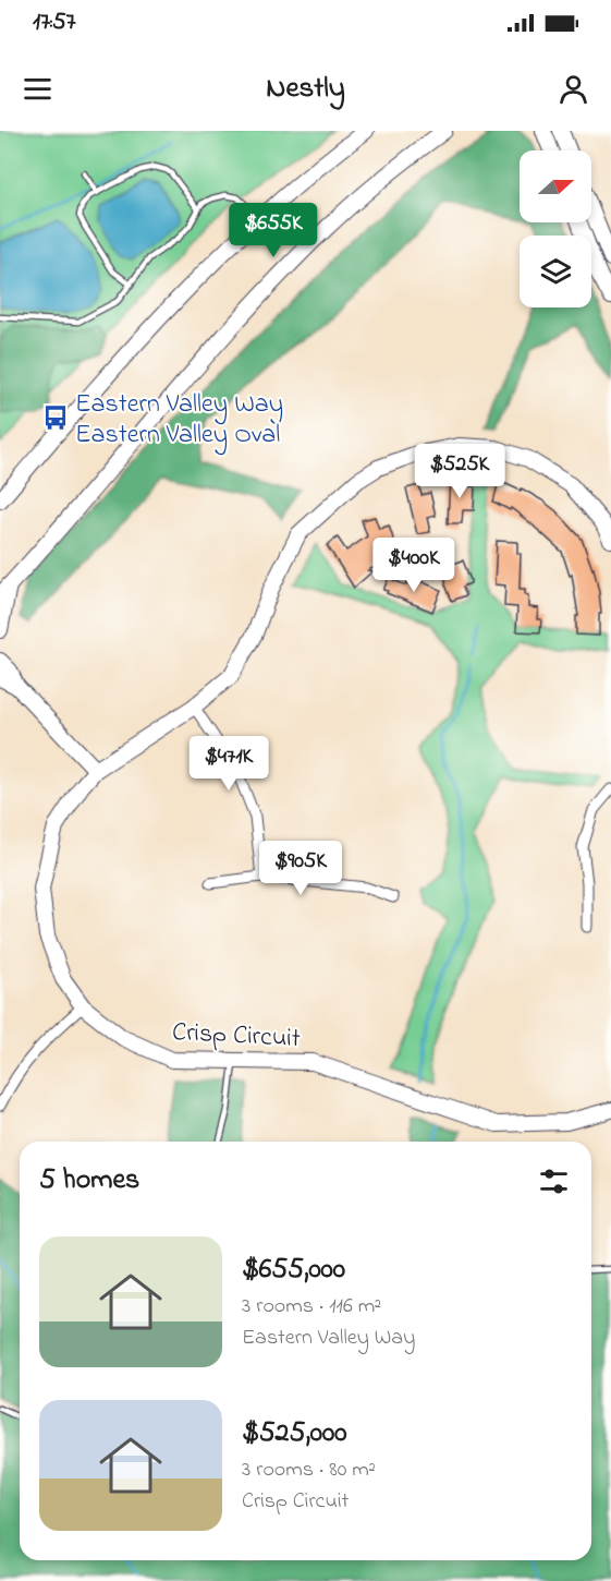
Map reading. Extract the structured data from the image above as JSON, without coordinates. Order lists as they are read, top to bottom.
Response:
{
  "streets": {
    "street": ["Crisp Circuit"]
  },
  "places": {
    "bus stop": ["Eastern Valley Way Eastern Valley Oval"]
  },
  "north": "right",
  "page": {
    "status": "17:57",
    "header": "Nestly",
    "price": [
      "$655K",
      "$525K",
      "$400K",
      "$471K",
      "$905K"
    ],
    "heading": "5 homes",
    "list": [
      {
        "name": "$655,000",
        "note": "3 rooms · 116 m² · Eastern Valley Way"
      },
      {
        "name": "$525,000",
        "note": "3 rooms · 80 m² · Crisp Circuit"
      }
    ]
  }
}
